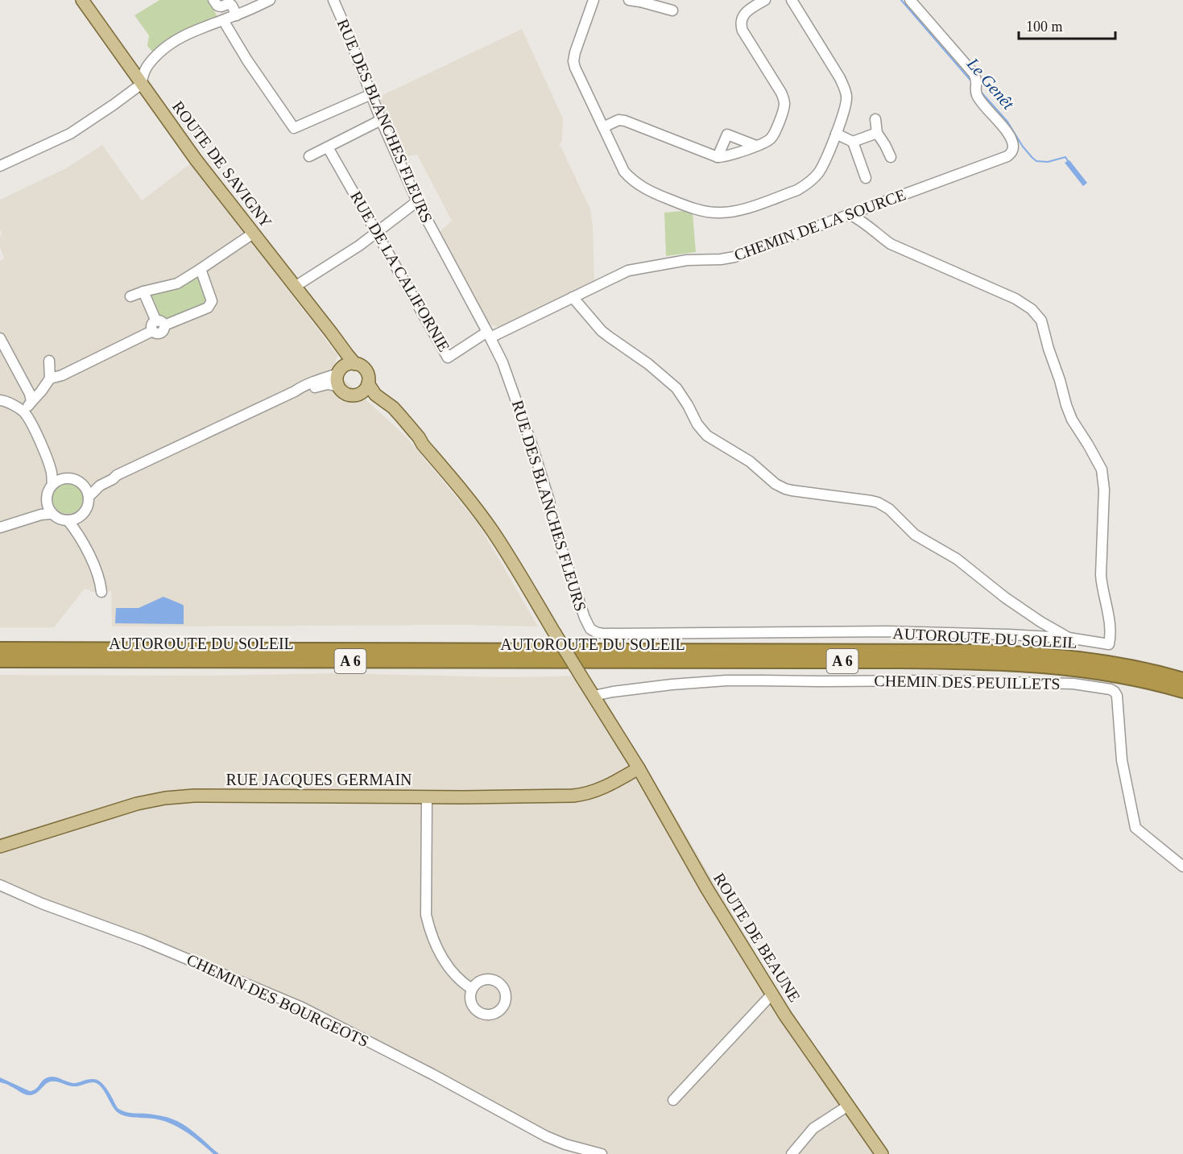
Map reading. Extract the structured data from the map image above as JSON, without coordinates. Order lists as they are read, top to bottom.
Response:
{
  "streets": {
    "highway": ["AUTOROUTE DU SOLEIL", "A 6"],
    "main road": ["ROUTE DE SAVIGNY", "RUE JACQUES GERMAIN", "ROUTE DE BEAUNE"],
    "street": [
      "RUE DES BLANCHES FLEURS",
      "CHEMIN DE LA SOURCE",
      "RUE DE LA CALIFORNIE",
      "CHEMIN DES PEUILLETS",
      "CHEMIN DES BOURGEOTS"
    ]
  },
  "crossings": [
    ["RUE DES BLANCHES FLEURS", "CHEMIN DE LA SOURCE"],
    ["RUE DES BLANCHES FLEURS", "RUE DE LA CALIFORNIE"],
    ["CHEMIN DE LA SOURCE", "RUE DE LA CALIFORNIE"],
    ["CHEMIN DES PEUILLETS", "ROUTE DE BEAUNE"],
    ["RUE JACQUES GERMAIN", "ROUTE DE BEAUNE"]
  ],
  "water": ["Le Genêt"],
  "scale_bar": "100 m"
}
